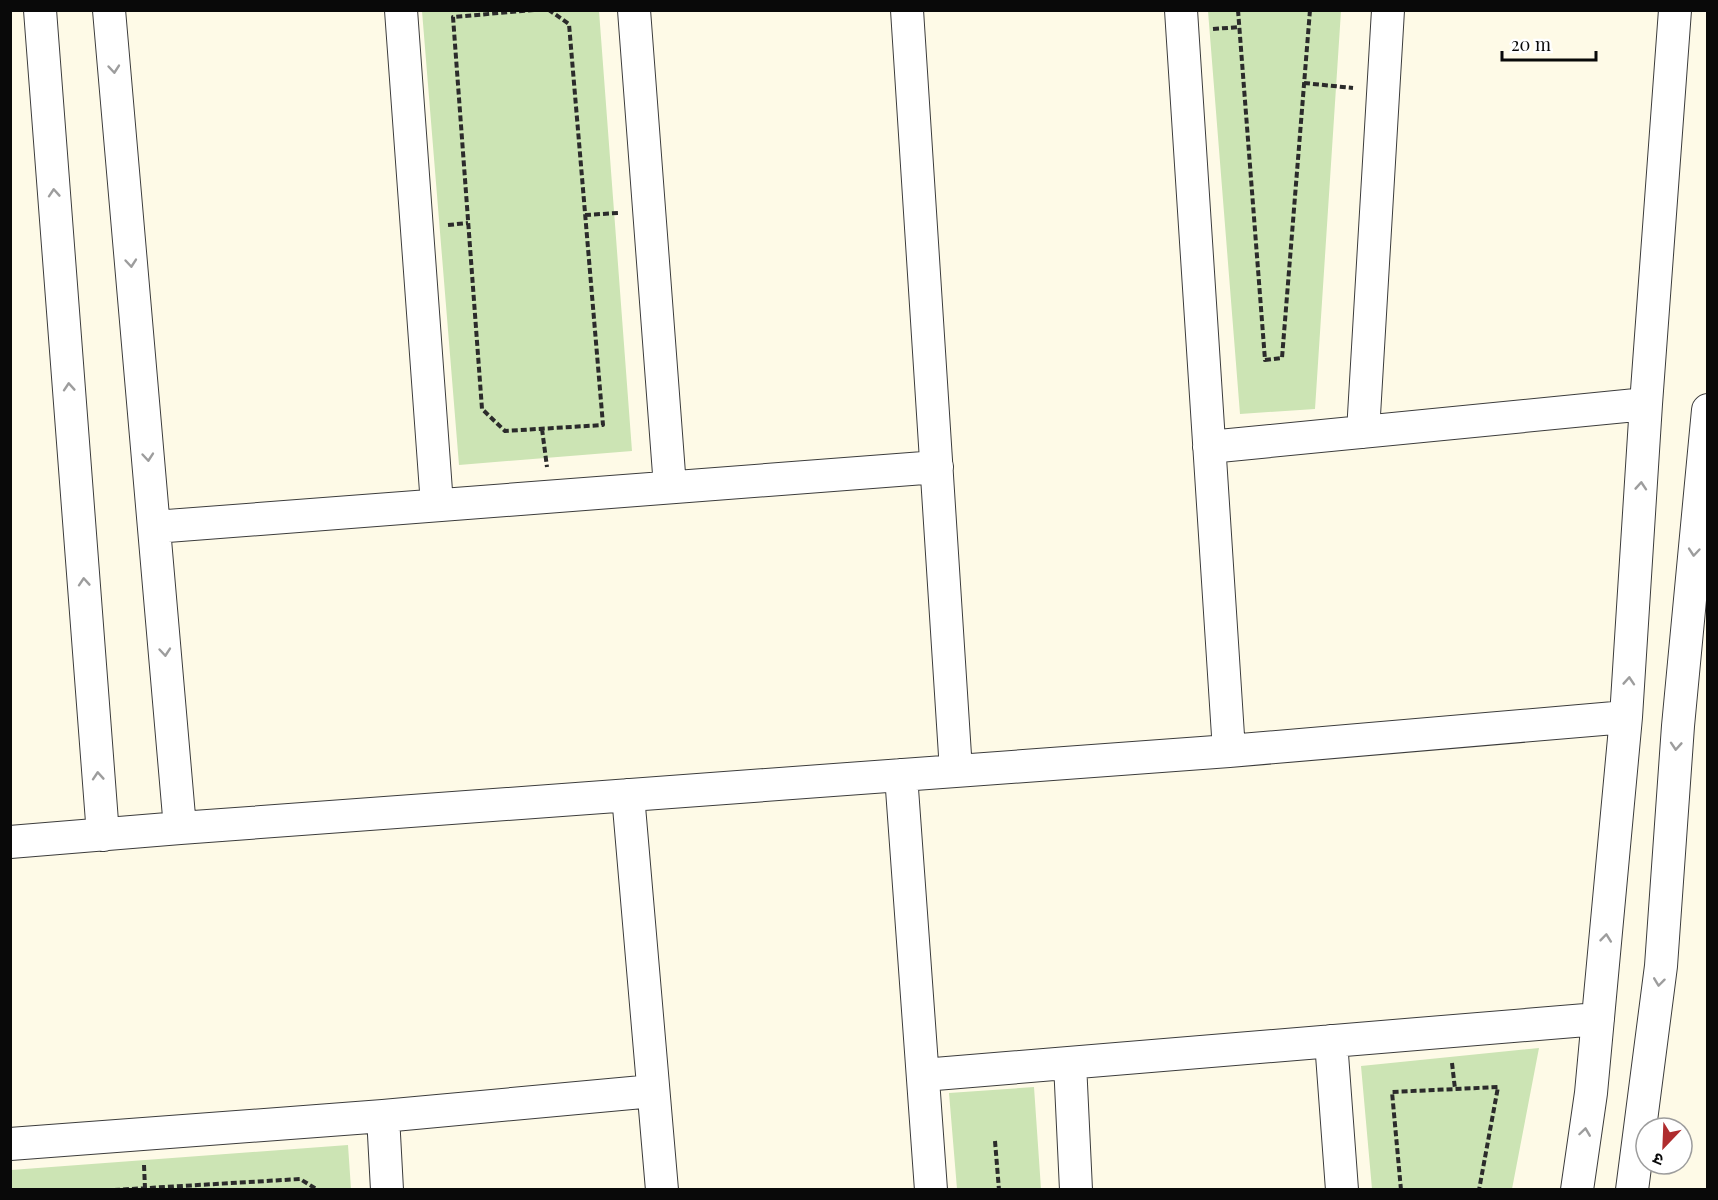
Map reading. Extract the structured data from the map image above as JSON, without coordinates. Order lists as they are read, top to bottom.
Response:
{
  "scale_bar": "20 m",
  "north": "bottom left"
}
